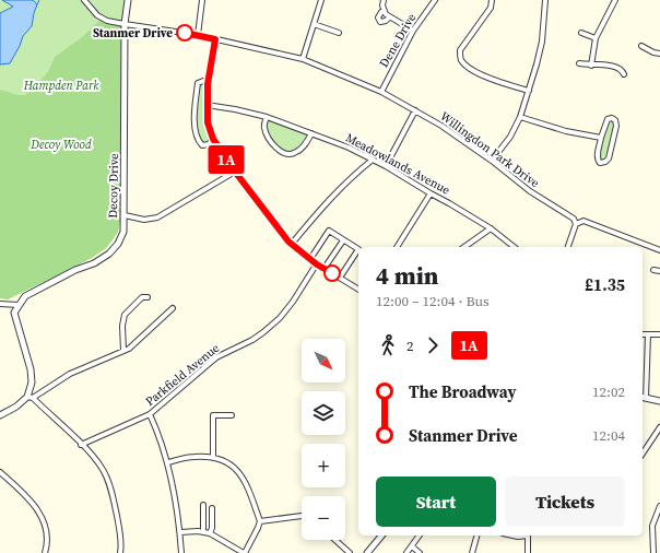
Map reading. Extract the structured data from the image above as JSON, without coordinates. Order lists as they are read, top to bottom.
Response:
{
  "streets": {
    "street": [
      "Dene Drive",
      "Willingdon Park Drive",
      "Meadowlands Avenue",
      "Decoy Drive",
      "Parkfield Avenue"
    ]
  },
  "crossings": [
    ["Dene Drive", "Willingdon Park Drive"],
    ["Willingdon Park Drive", "Decoy Drive"]
  ],
  "parks": ["Hampden Park", "Decoy Wood"],
  "places": ["Stanmer Drive"],
  "lines": ["bus line 1A"],
  "north": "bottom right",
  "page": {
    "on_map": "1A",
    "heading": ["4 min", "12:00 – 12:04 · Bus", "£1.35"],
    "legs": ["2", "1A"],
    "map_buttons": ["+", "−"],
    "list": [
      {
        "name": "The Broadway",
        "value": "12:02"
      },
      {
        "name": "Stanmer Drive",
        "value": "12:04"
      }
    ],
    "buttons": ["Start", "Tickets"]
  }
}
